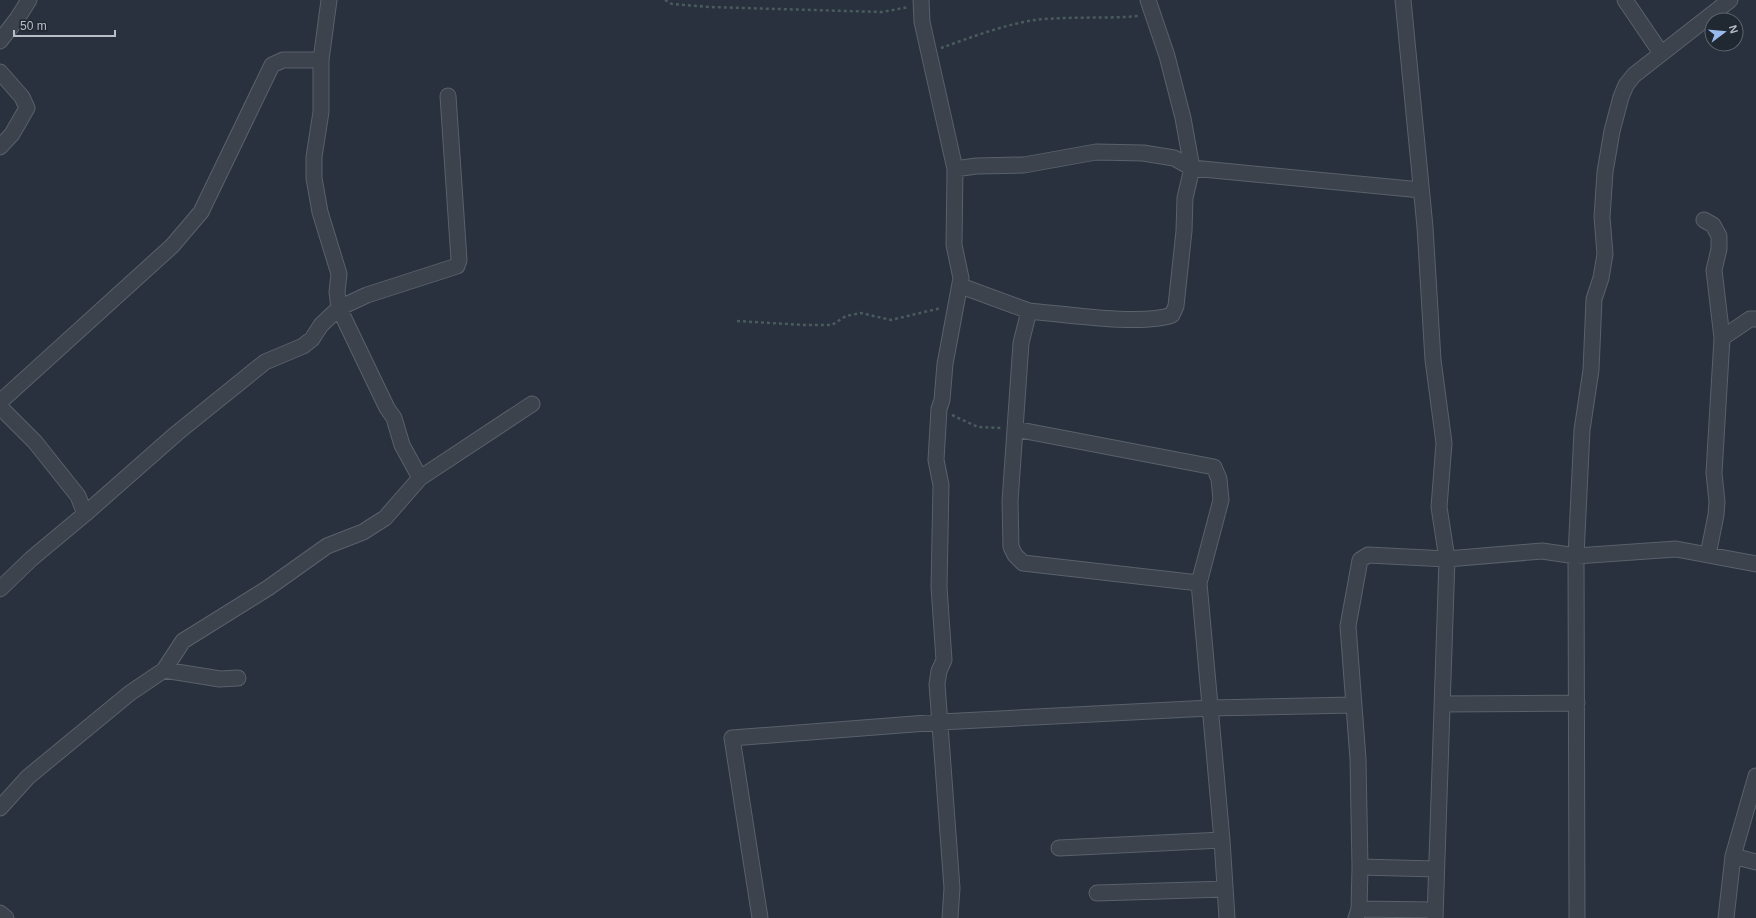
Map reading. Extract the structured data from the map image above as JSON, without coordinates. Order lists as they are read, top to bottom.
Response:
{
  "scale_bar": "50 m",
  "north": "right"
}
